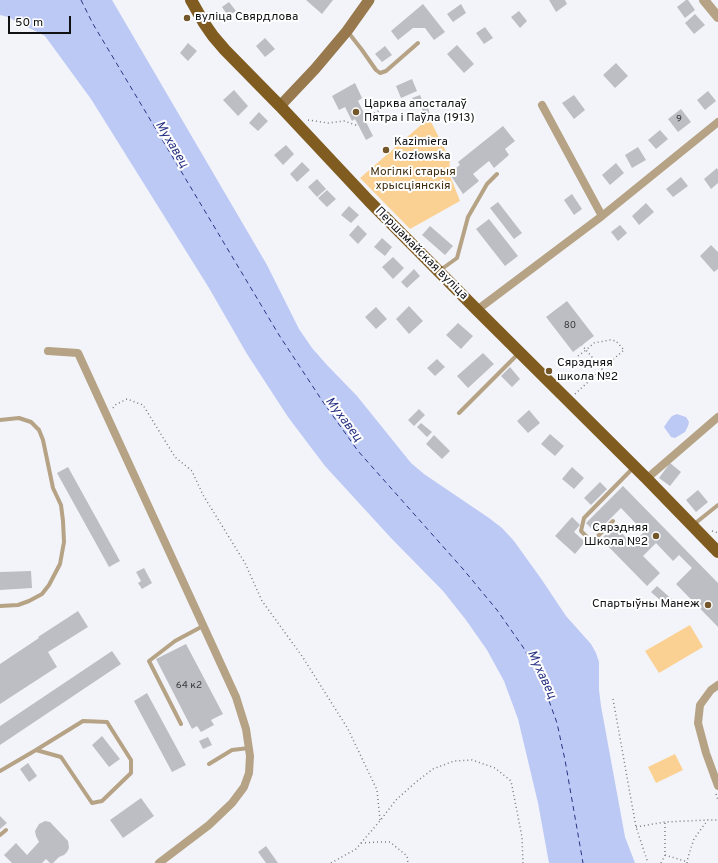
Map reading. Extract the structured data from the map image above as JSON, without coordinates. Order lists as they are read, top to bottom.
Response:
{
  "streets": {
    "main road": ["Першамайская вуліца"]
  },
  "water": ["Мухавец"],
  "parks": ["Могілкі старыя хрысціянскія"],
  "places": [
    "вуліца Свярдлова",
    "Царква апосталаў Пятра і Паўла (1913)",
    "Kazimiera Kozłowska",
    "Сярэдняя школа №2",
    "Сярэдняя Школа №2",
    "Спартыўны Манеж"
  ],
  "house_numbers": ["9", "80", "64 к2"],
  "scale_bar": "50 m"
}
